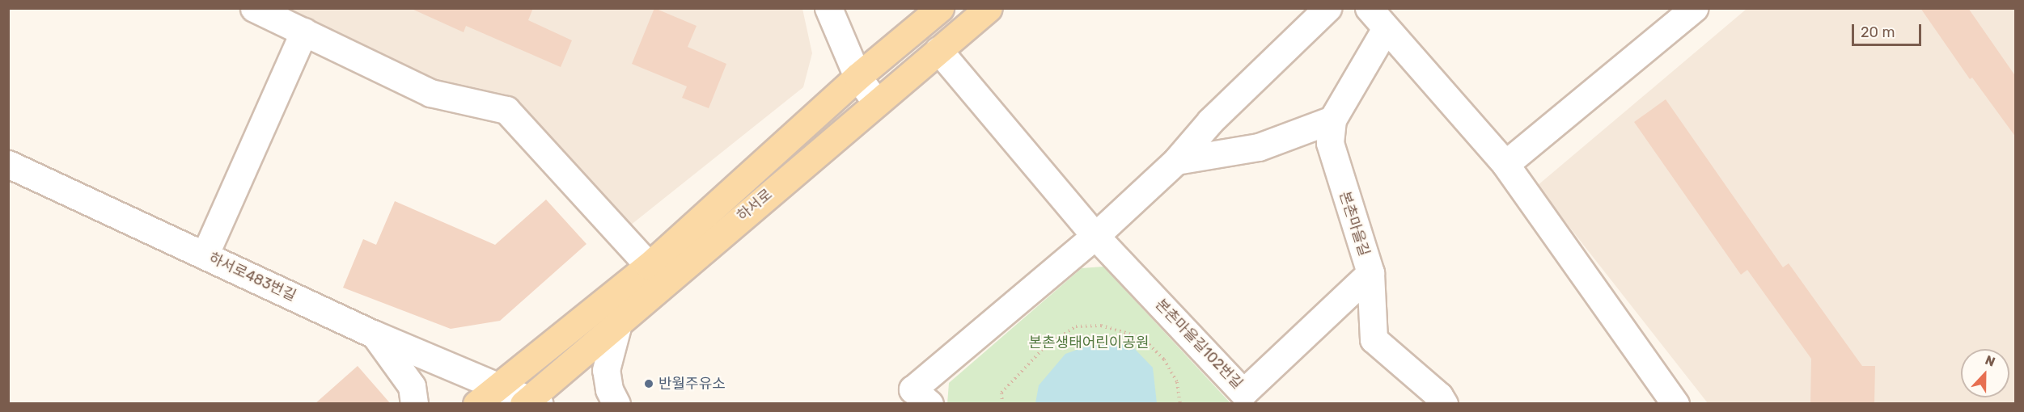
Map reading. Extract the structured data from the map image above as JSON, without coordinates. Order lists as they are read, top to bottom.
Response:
{
  "streets": {
    "main road": ["하서로"],
    "street": ["본촌마을길", "하서로483번길", "본촌마을길102번길"]
  },
  "crossings": [
    ["하서로", "하서로483번길"],
    ["본촌마을길", "본촌마을길102번길"]
  ],
  "parks": ["본촌생태어린이공원"],
  "places": ["반월주유소"],
  "scale_bar": "20 m",
  "north": "top"
}
